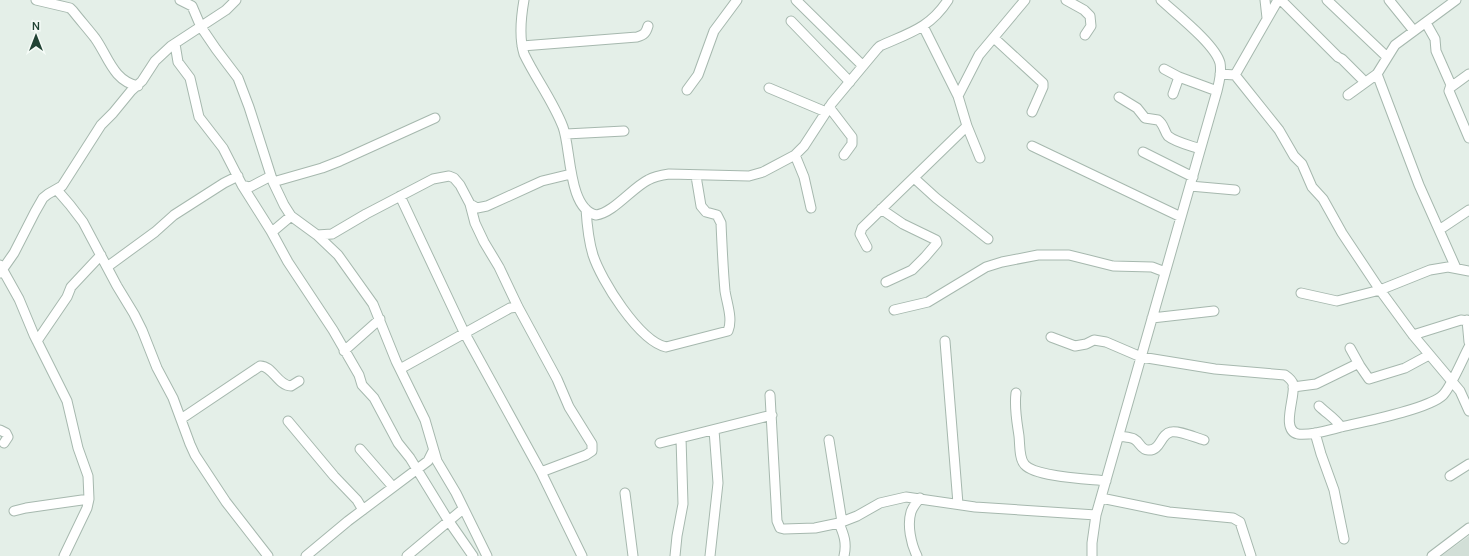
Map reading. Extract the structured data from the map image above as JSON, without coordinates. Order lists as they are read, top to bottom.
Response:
{
  "north": "top"
}
